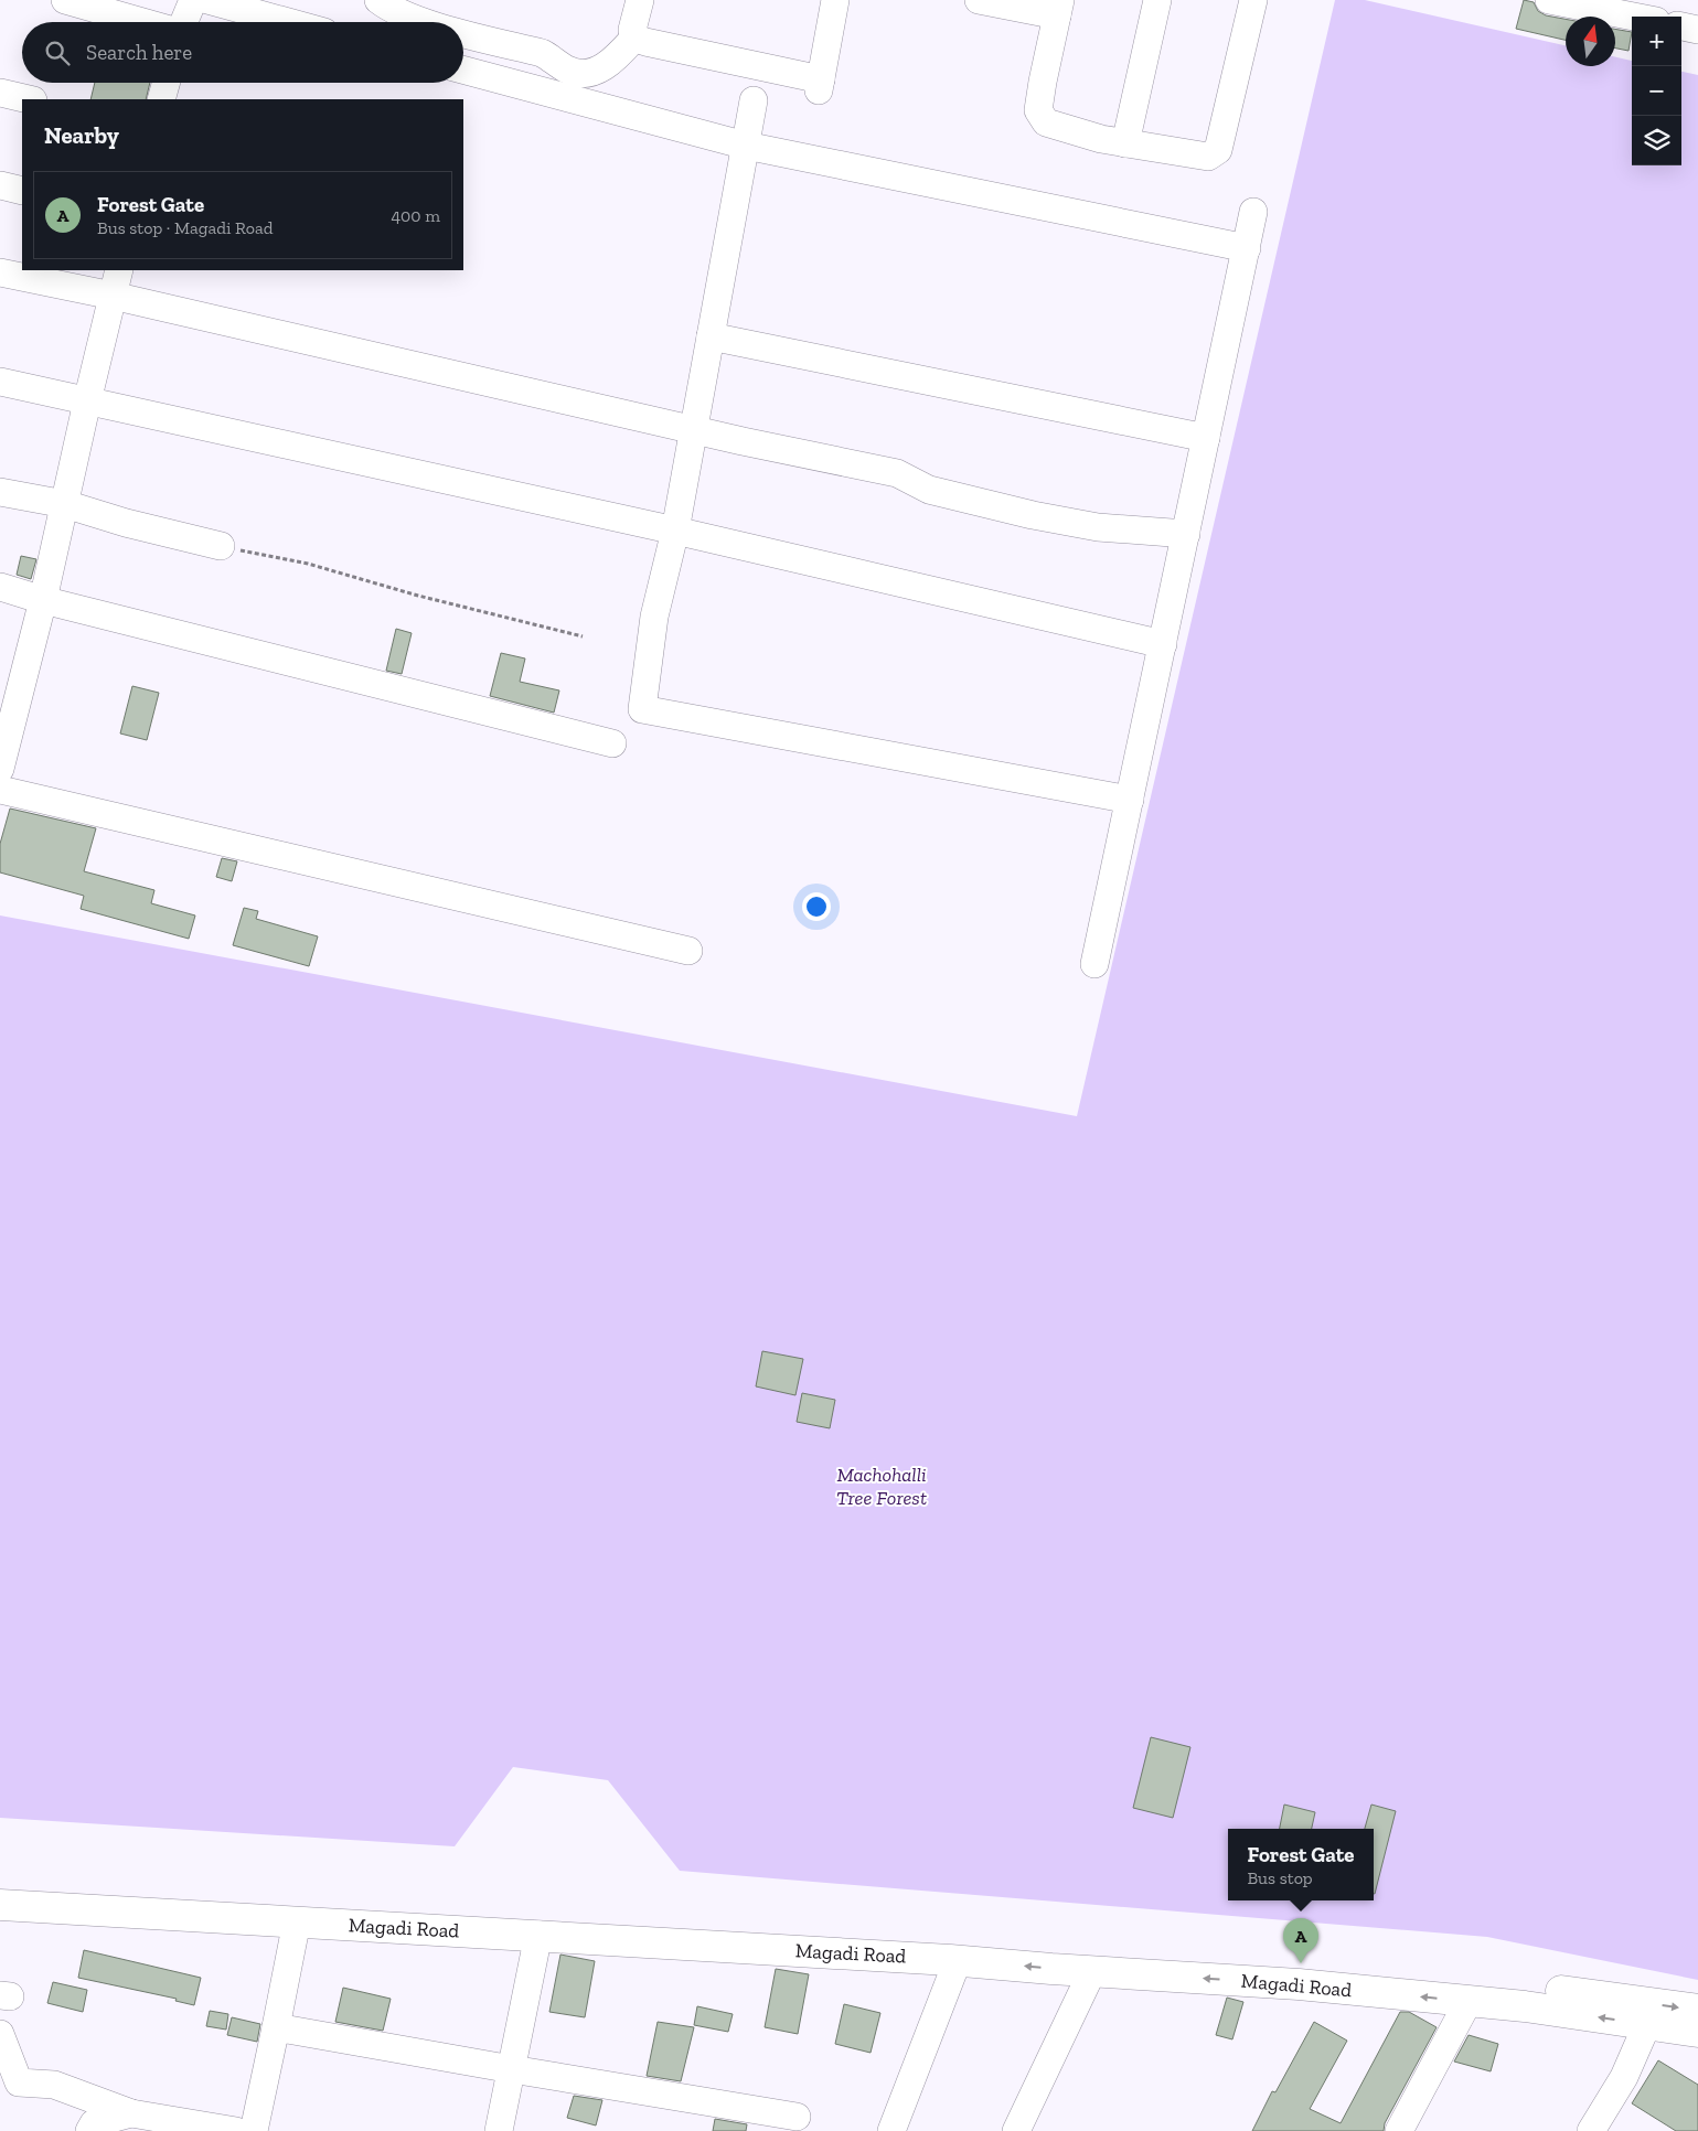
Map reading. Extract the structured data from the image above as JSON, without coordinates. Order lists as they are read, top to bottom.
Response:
{
  "streets": {
    "main road": ["Magadi Road"]
  },
  "parks": ["Machohalli Tree Forest"],
  "north": "top",
  "page": {
    "map_buttons": ["+", "−"],
    "search": "Search here",
    "heading": "Nearby",
    "list": [
      {
        "mark": "A",
        "name": "Forest Gate",
        "note": "Bus stop · Magadi Road",
        "value": "400 m"
      }
    ],
    "popup": ["Forest Gate", "Bus stop"],
    "pins": "A"
  }
}
